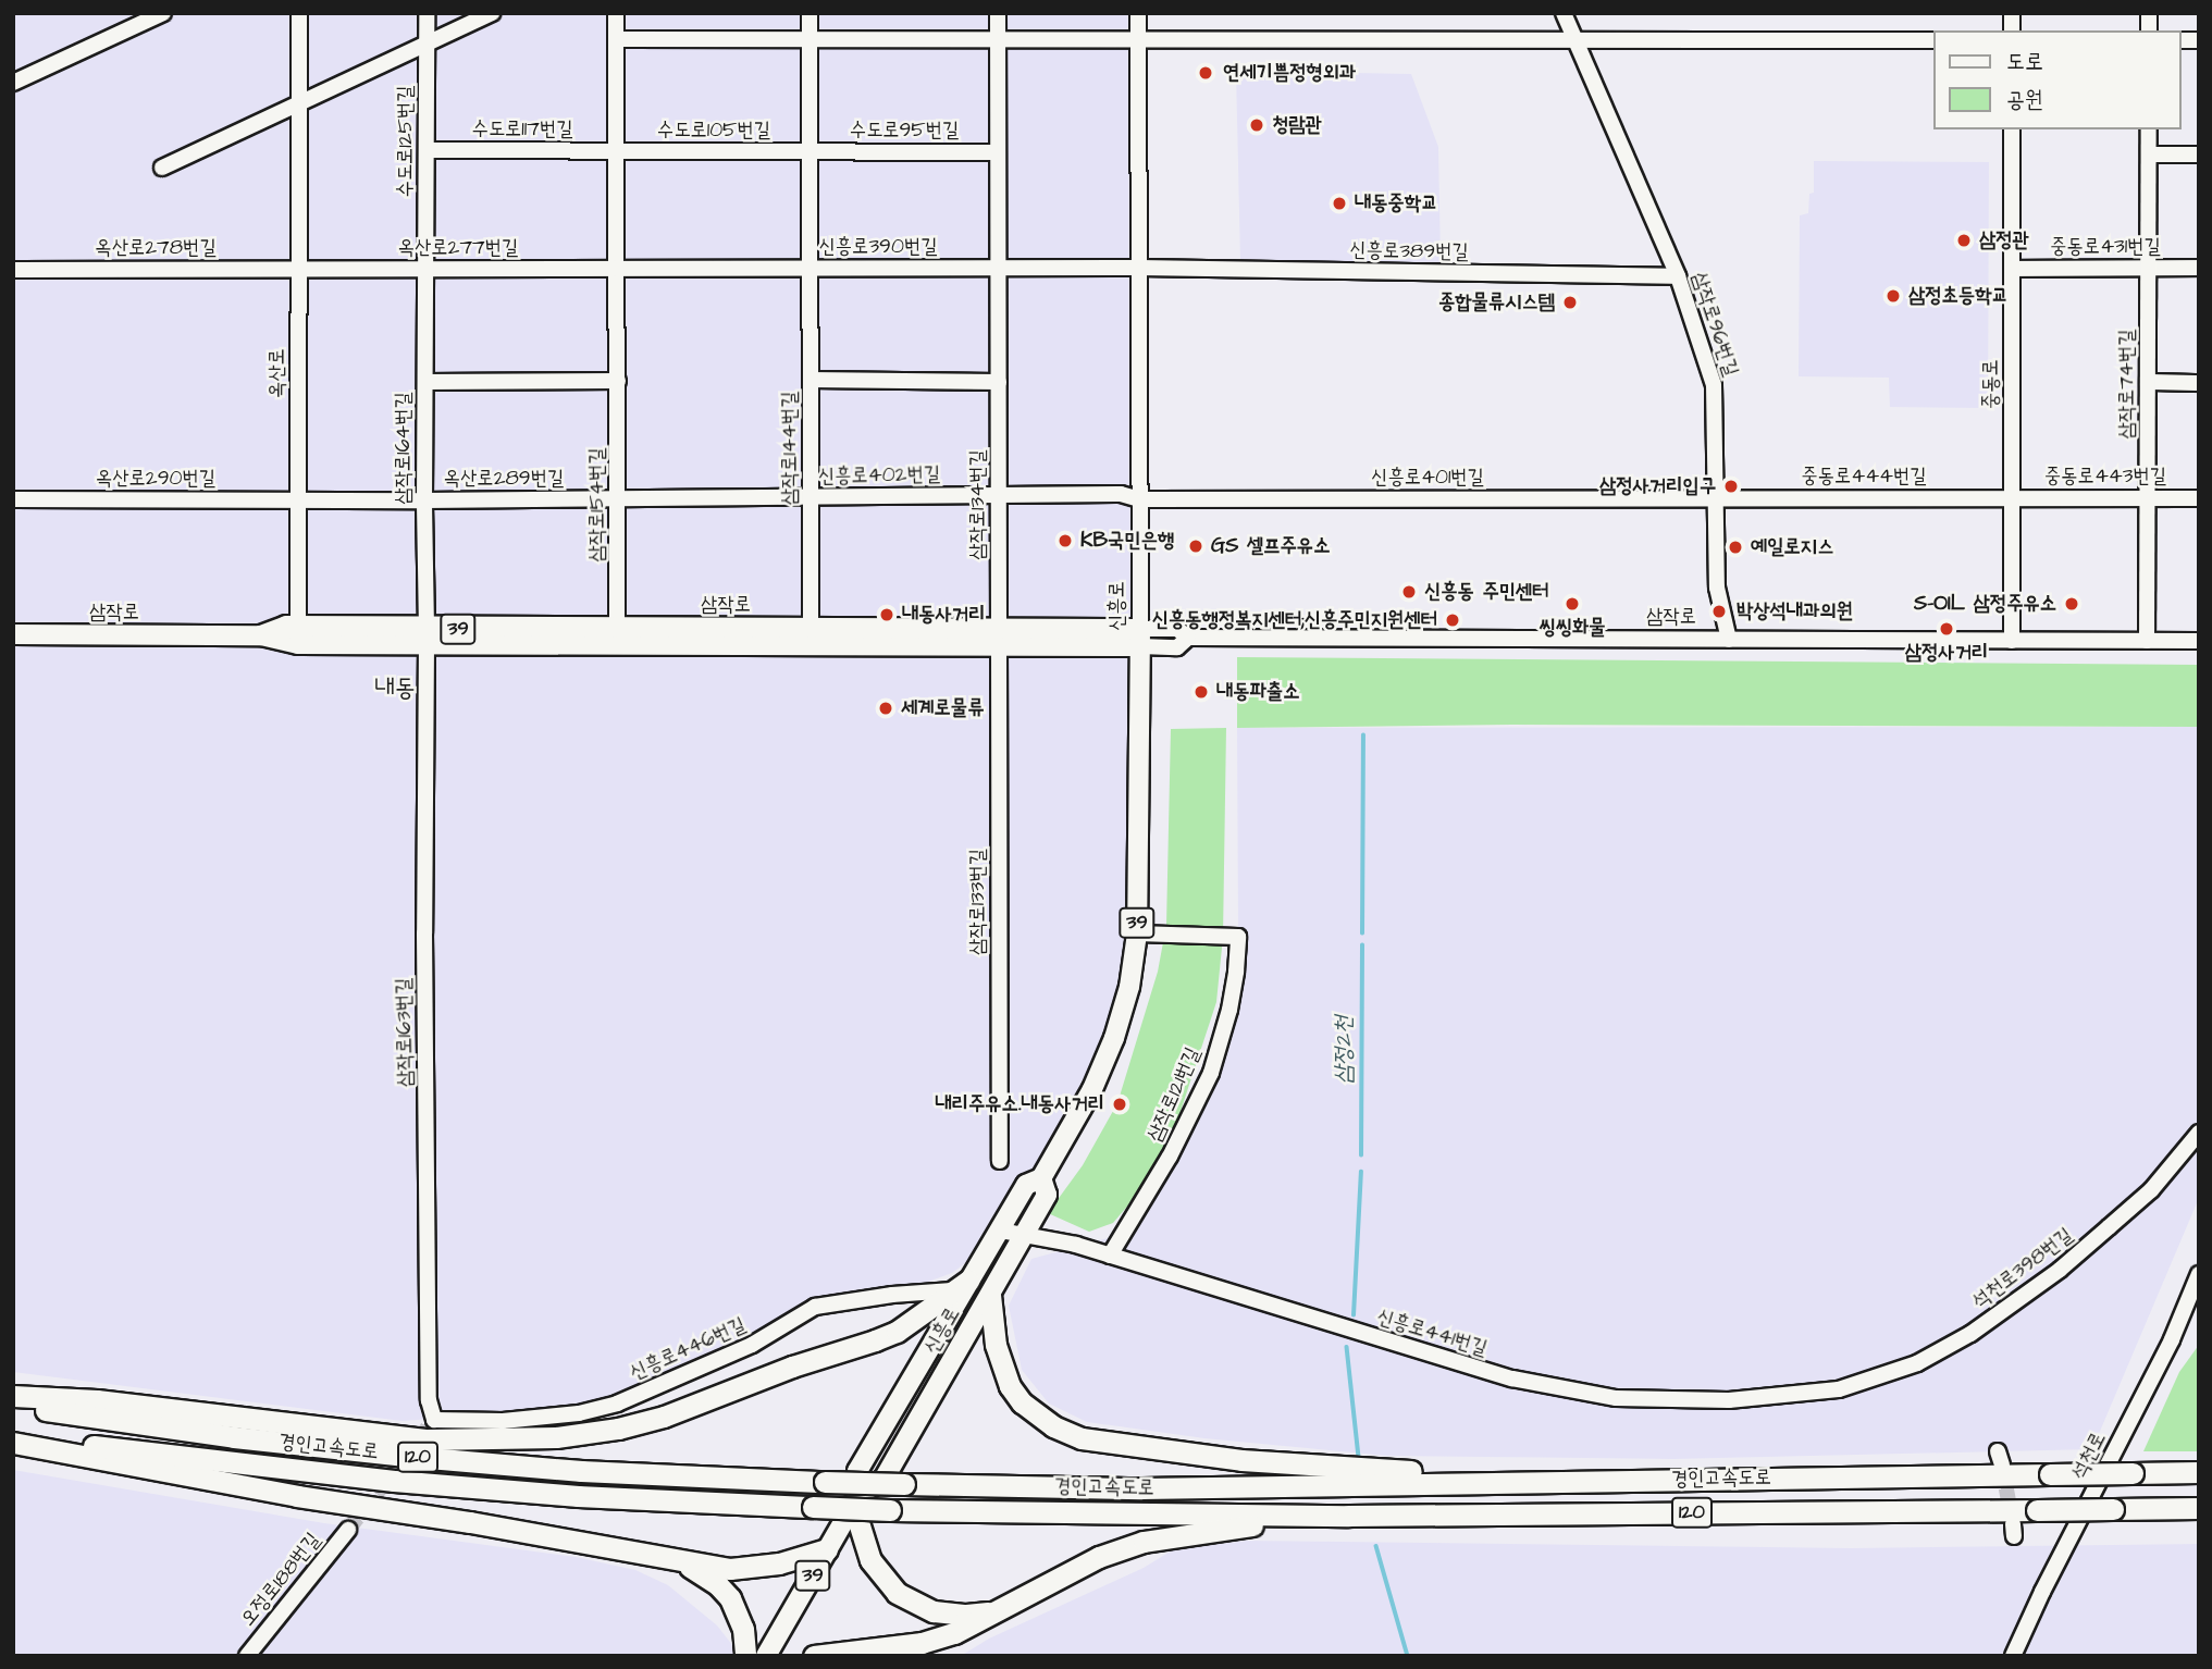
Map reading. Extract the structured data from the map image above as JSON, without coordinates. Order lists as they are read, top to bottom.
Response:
{
  "streets": {
    "highway": ["경인고속도로", "120"],
    "main road": ["삼작로", "신흥로", "39"],
    "street": [
      "수도로117번길",
      "수도로105번길",
      "수도로95번길",
      "수도로125번길",
      "신흥로390번길",
      "중동로431번길",
      "옥산로278번길",
      "옥산로277번길",
      "신흥로389번길",
      "삼작로96번길",
      "옥산로",
      "중동로",
      "삼작로74번길",
      "삼작로164번길",
      "삼작로144번길",
      "신흥로402번길",
      "중동로444번길",
      "중동로443번길",
      "신흥로401번길",
      "옥산로290번길",
      "옥산로289번길",
      "삼작로154번길",
      "삼작로134번길",
      "삼작로133번길",
      "삼작로163번길",
      "삼작로121번길",
      "석천로398번길",
      "신흥로441번길",
      "신흥로446번길",
      "석천로",
      "오정로188번길"
    ]
  },
  "crossings": [
    ["수도로117번길", "수도로105번길"],
    ["수도로117번길", "수도로125번길"],
    ["수도로105번길", "수도로95번길"],
    ["수도로125번길", "옥산로277번길"],
    ["수도로125번길", "삼작로164번길"],
    ["신흥로390번길", "옥산로277번길"],
    ["신흥로390번길", "신흥로389번길"],
    ["신흥로390번길", "삼작로144번길"],
    ["신흥로390번길", "삼작로154번길"],
    ["신흥로390번길", "삼작로134번길"],
    ["신흥로390번길", "신흥로"],
    ["중동로431번길", "중동로"],
    ["중동로431번길", "삼작로74번길"],
    ["옥산로278번길", "옥산로277번길"],
    ["옥산로278번길", "옥산로"],
    ["옥산로277번길", "옥산로"],
    ["옥산로277번길", "삼작로164번길"],
    ["옥산로277번길", "삼작로154번길"],
    ["신흥로389번길", "삼작로96번길"],
    ["신흥로389번길", "신흥로"],
    ["삼작로96번길", "중동로444번길"],
    ["삼작로96번길", "신흥로401번길"],
    ["삼작로96번길", "삼작로"],
    ["옥산로", "옥산로290번길"],
    ["옥산로", "옥산로289번길"],
    ["옥산로", "삼작로"],
    ["중동로", "중동로444번길"],
    ["중동로", "중동로443번길"],
    ["중동로", "삼작로"],
    ["삼작로74번길", "중동로443번길"],
    ["삼작로74번길", "삼작로"],
    ["삼작로164번길", "옥산로289번길"],
    ["삼작로164번길", "삼작로"],
    ["삼작로164번길", "삼작로163번길"],
    ["삼작로144번길", "신흥로402번길"],
    ["삼작로144번길", "삼작로"],
    ["신흥로402번길", "신흥로401번길"],
    ["신흥로402번길", "옥산로289번길"],
    ["신흥로402번길", "삼작로154번길"],
    ["신흥로402번길", "삼작로134번길"],
    ["신흥로402번길", "신흥로"],
    ["중동로444번길", "중동로443번길"],
    ["중동로444번길", "신흥로401번길"],
    ["신흥로401번길", "신흥로"],
    ["옥산로290번길", "옥산로289번길"],
    ["옥산로289번길", "삼작로154번길"],
    ["삼작로154번길", "삼작로"],
    ["삼작로134번길", "삼작로"],
    ["삼작로134번길", "삼작로133번길"],
    ["삼작로", "신흥로"],
    ["삼작로", "삼작로133번길"],
    ["삼작로", "삼작로163번길"],
    ["신흥로", "삼작로121번길"],
    ["신흥로", "신흥로441번길"],
    ["신흥로", "신흥로446번길"],
    ["삼작로163번길", "신흥로446번길"],
    ["삼작로121번길", "신흥로441번길"],
    ["석천로398번길", "신흥로441번길"]
  ],
  "districts": ["내동"],
  "water": ["삼정2천"],
  "places": [
    "연세기쁨정형외과",
    "청람관",
    "내동중학교",
    "삼정관",
    "삼정초등학교",
    "종합물류시스템",
    "삼정사거리입구",
    "KB국민은행",
    "GS 셀프주유소",
    "예일로지스",
    "신흥동 주민센터",
    "씽씽화물",
    "S-OIL 삼정주유소",
    "박상석내과의원",
    "내동사거리",
    "신흥동행정복지센터;신흥주민지원센터",
    "삼정사거리",
    "내동파출소",
    "세계로물류",
    "내리주유소.내동사거리"
  ],
  "legend": ["도로", "공원"]
}
